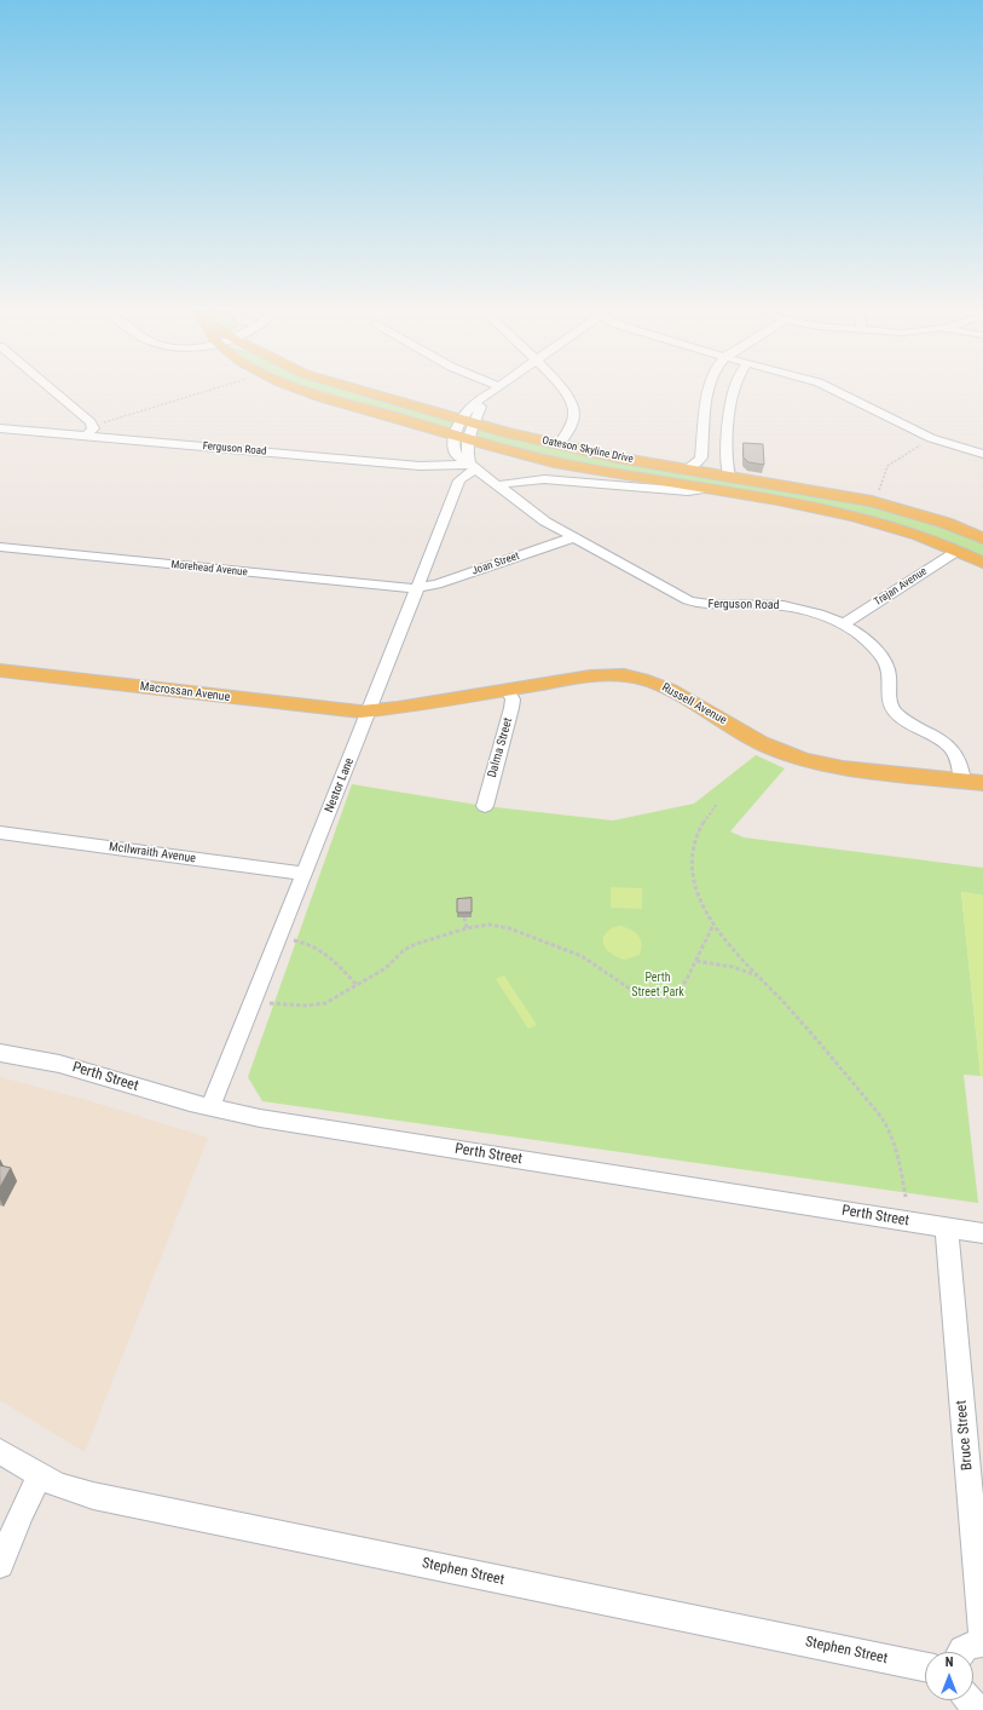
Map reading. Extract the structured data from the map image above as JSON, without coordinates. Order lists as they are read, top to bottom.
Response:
{
  "streets": {
    "main road": ["Oateson Skyline Drive", "Macrossan Avenue", "Russell Avenue"],
    "street": [
      "Ferguson Road",
      "Joan Street",
      "Morehead Avenue",
      "Trajan Avenue",
      "Dalma Street",
      "Nestor Lane",
      "McIlwraith Avenue",
      "Perth Street",
      "Bruce Street",
      "Stephen Street"
    ]
  },
  "crossings": [
    ["Ferguson Road", "Oateson Skyline Drive"],
    ["Ferguson Road", "Joan Street"],
    ["Ferguson Road", "Trajan Avenue"],
    ["Ferguson Road", "Russell Avenue"],
    ["Ferguson Road", "Nestor Lane"],
    ["Oateson Skyline Drive", "Trajan Avenue"],
    ["Joan Street", "Morehead Avenue"],
    ["Joan Street", "Nestor Lane"],
    ["Morehead Avenue", "Nestor Lane"],
    ["Macrossan Avenue", "Russell Avenue"],
    ["Macrossan Avenue", "Nestor Lane"],
    ["Russell Avenue", "Dalma Street"],
    ["Russell Avenue", "Nestor Lane"],
    ["Nestor Lane", "McIlwraith Avenue"],
    ["Nestor Lane", "Perth Street"],
    ["Perth Street", "Bruce Street"]
  ],
  "parks": ["Perth Street Park"],
  "north": "top"
}
